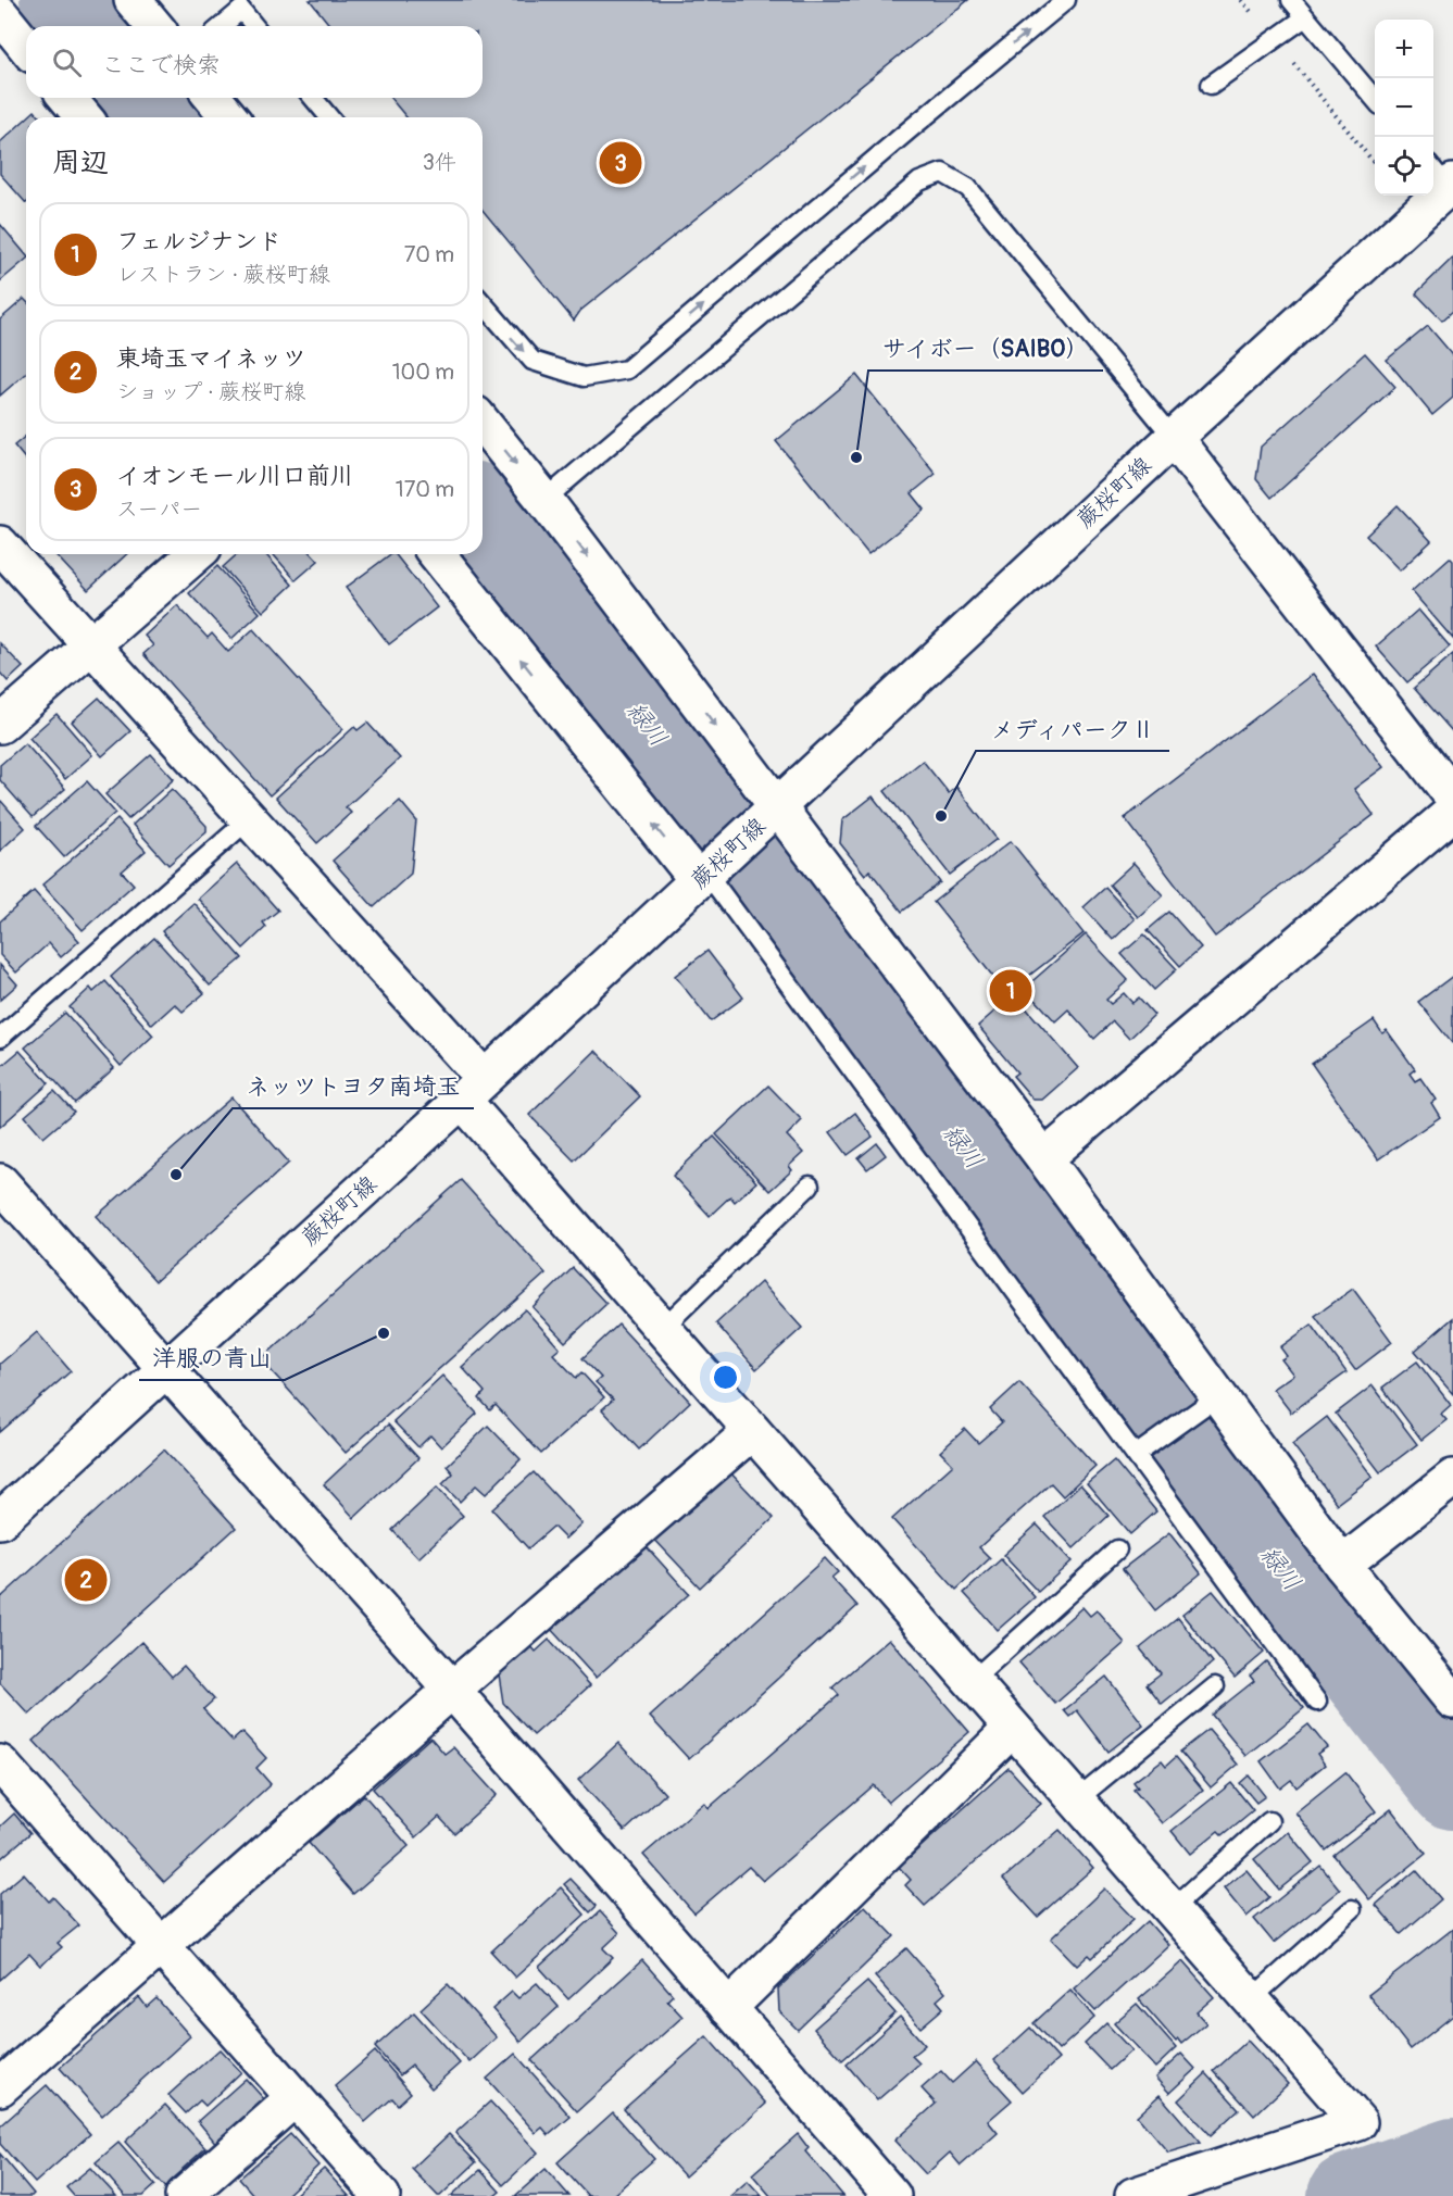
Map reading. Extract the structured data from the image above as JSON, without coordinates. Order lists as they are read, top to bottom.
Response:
{
  "streets": {
    "street": ["蕨桜町線"]
  },
  "water": ["緑川"],
  "places": [
    "サイボー（SAIBO）",
    "メディパークⅡ",
    "ネッツトヨタ南埼玉",
    "洋服の青山"
  ],
  "page": {
    "map_buttons": ["+", "−"],
    "search": "ここで検索",
    "heading": ["周辺", "3件"],
    "pins": ["3", "1", "2"],
    "list": [
      {
        "mark": "1",
        "name": "フェルジナンド",
        "note": "レストラン · 蕨桜町線",
        "value": "70 m"
      },
      {
        "mark": "2",
        "name": "東埼玉マイネッツ",
        "note": "ショップ · 蕨桜町線",
        "value": "100 m"
      },
      {
        "mark": "3",
        "name": "イオンモール川口前川",
        "note": "スーパー",
        "value": "170 m"
      }
    ]
  }
}
